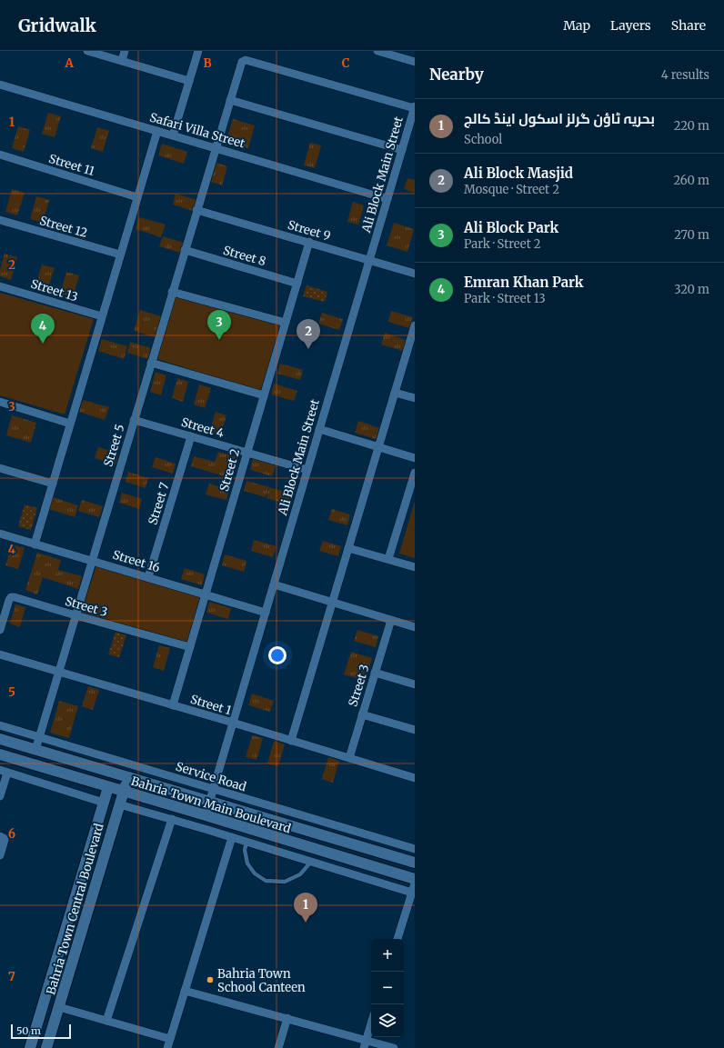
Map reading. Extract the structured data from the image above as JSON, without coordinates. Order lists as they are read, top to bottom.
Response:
{
  "streets": {
    "main road": ["Bahria Town Main Boulevard", "Bahria Town Central Boulevard"],
    "street": [
      "Safari Villa Street",
      "Street 11",
      "Ali Block Main Street",
      "Street 12",
      "Street 9",
      "Street 8",
      "Street 13",
      "Street 4",
      "Street 5",
      "Street 2",
      "Street 7",
      "Street 16",
      "Street 3",
      "Street 1",
      "Service Road"
    ]
  },
  "crossings": [
    ["Safari Villa Street", "Ali Block Main Street"],
    ["Safari Villa Street", "Street 5"],
    ["Ali Block Main Street", "Street 9"],
    ["Ali Block Main Street", "Street 4"],
    ["Ali Block Main Street", "Street 5"],
    ["Ali Block Main Street", "Street 16"],
    ["Ali Block Main Street", "Street 1"],
    ["Ali Block Main Street", "Service Road"],
    ["Ali Block Main Street", "Bahria Town Main Boulevard"],
    ["Street 9", "Street 5"],
    ["Street 9", "Street 2"],
    ["Street 8", "Street 5"],
    ["Street 8", "Street 2"],
    ["Street 4", "Street 5"],
    ["Street 4", "Street 2"],
    ["Street 4", "Street 7"],
    ["Street 5", "Street 16"],
    ["Street 5", "Street 3"],
    ["Street 5", "Street 1"],
    ["Street 5", "Service Road"],
    ["Street 5", "Bahria Town Main Boulevard"],
    ["Street 2", "Street 16"],
    ["Street 2", "Street 3"],
    ["Street 2", "Street 1"],
    ["Street 7", "Street 16"],
    ["Street 3", "Street 1"],
    ["Bahria Town Main Boulevard", "Bahria Town Central Boulevard"]
  ],
  "places": ["Bahria Town School Canteen"],
  "scale_bar": "50 m",
  "page": {
    "header": "Gridwalk",
    "nav": ["Map", "Layers", "Share"],
    "heading": ["Nearby", "4 results"],
    "list": [
      {
        "mark": "1",
        "name": "بحریہ ٹاؤن گرلز اسکول اینڈ کالج",
        "note": "School",
        "value": "220 m"
      },
      {
        "mark": "2",
        "name": "Ali Block Masjid",
        "note": "Mosque · Street 2",
        "value": "260 m"
      },
      {
        "mark": "3",
        "name": "Ali Block Park",
        "note": "Park · Street 2",
        "value": "270 m"
      },
      {
        "mark": "4",
        "name": "Emran Khan Park",
        "note": "Park · Street 13",
        "value": "320 m"
      }
    ],
    "pins": [
      "3",
      "4",
      "2",
      "1"
    ],
    "map_buttons": ["+", "−"],
    "scale": "50 m"
  },
  "grid": {
    "columns": ["A", "B", "C"],
    "rows": [
      "1",
      "2",
      "3",
      "4",
      "5",
      "6",
      "7"
    ]
  }
}
